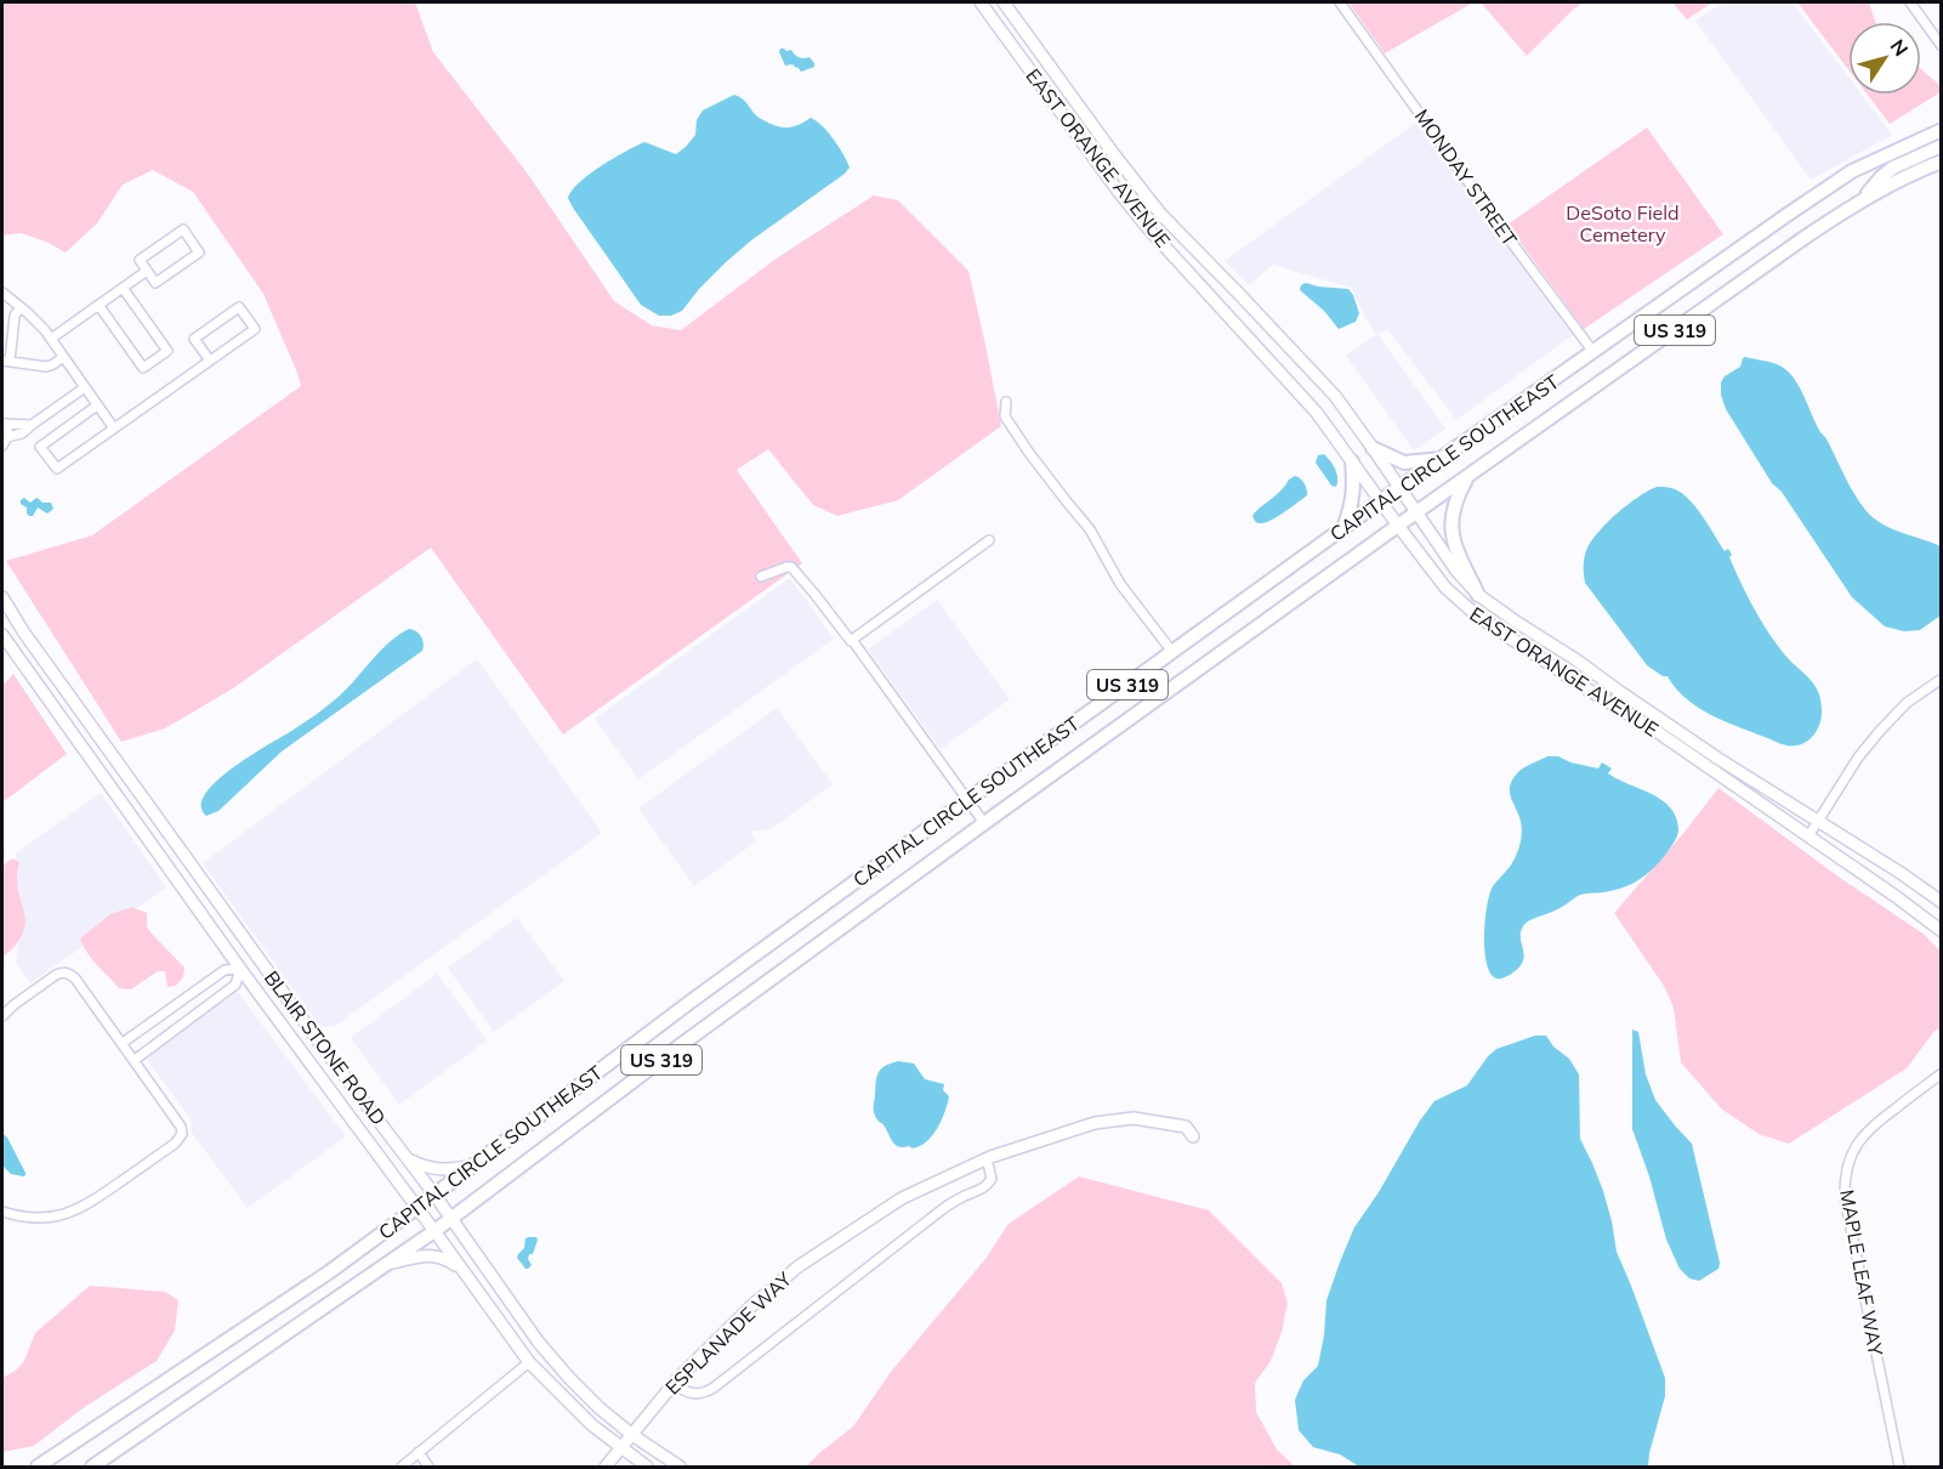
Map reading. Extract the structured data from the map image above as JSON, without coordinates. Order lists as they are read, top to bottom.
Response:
{
  "streets": {
    "main road": ["US 319", "CAPITAL CIRCLE SOUTHEAST"],
    "street": [
      "EAST ORANGE AVENUE",
      "MONDAY STREET",
      "BLAIR STONE ROAD",
      "MAPLE LEAF WAY",
      "ESPLANADE WAY"
    ]
  },
  "crossings": [
    ["EAST ORANGE AVENUE", "CAPITAL CIRCLE SOUTHEAST"],
    ["MONDAY STREET", "CAPITAL CIRCLE SOUTHEAST"],
    ["CAPITAL CIRCLE SOUTHEAST", "BLAIR STONE ROAD"],
    ["BLAIR STONE ROAD", "ESPLANADE WAY"]
  ],
  "parks": ["DeSoto Field Cemetery"],
  "north": "top right"
}
